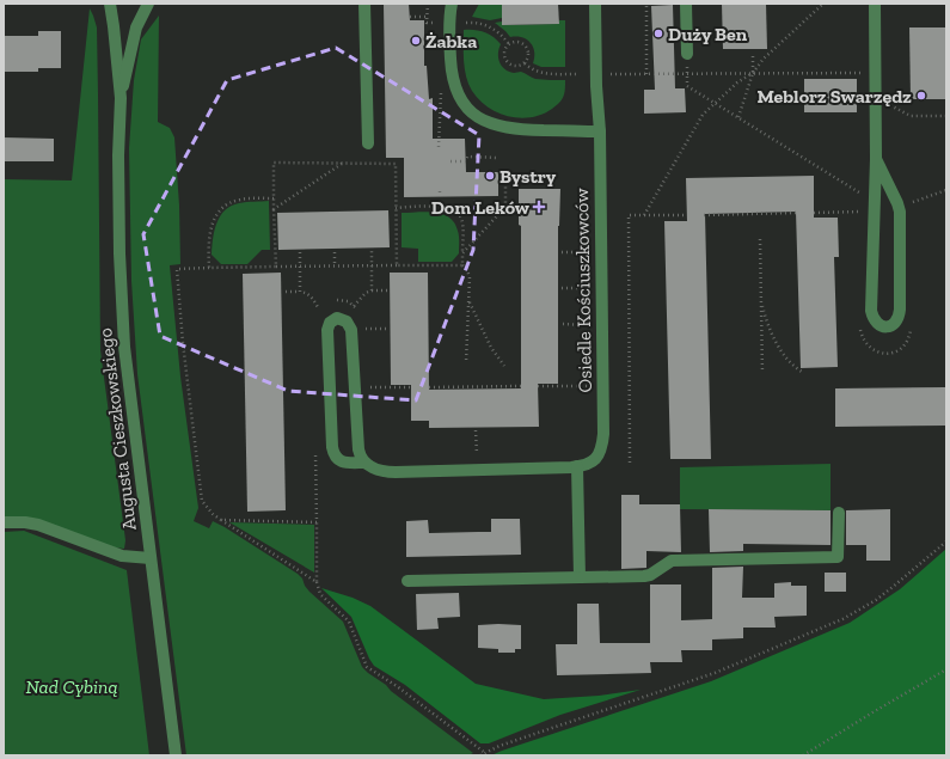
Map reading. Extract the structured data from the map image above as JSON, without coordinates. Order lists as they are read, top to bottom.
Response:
{
  "streets": {
    "street": ["Osiedle Kościuszkowców", "Augusta Cieszkowskiego"]
  },
  "parks": ["Nad Cybiną"],
  "places": {
    "other": [
      "Duży Ben",
      "Żabka",
      "Meblorz Swarzędz",
      "Bystry"
    ],
    "health": ["Dom Leków"]
  }
}
